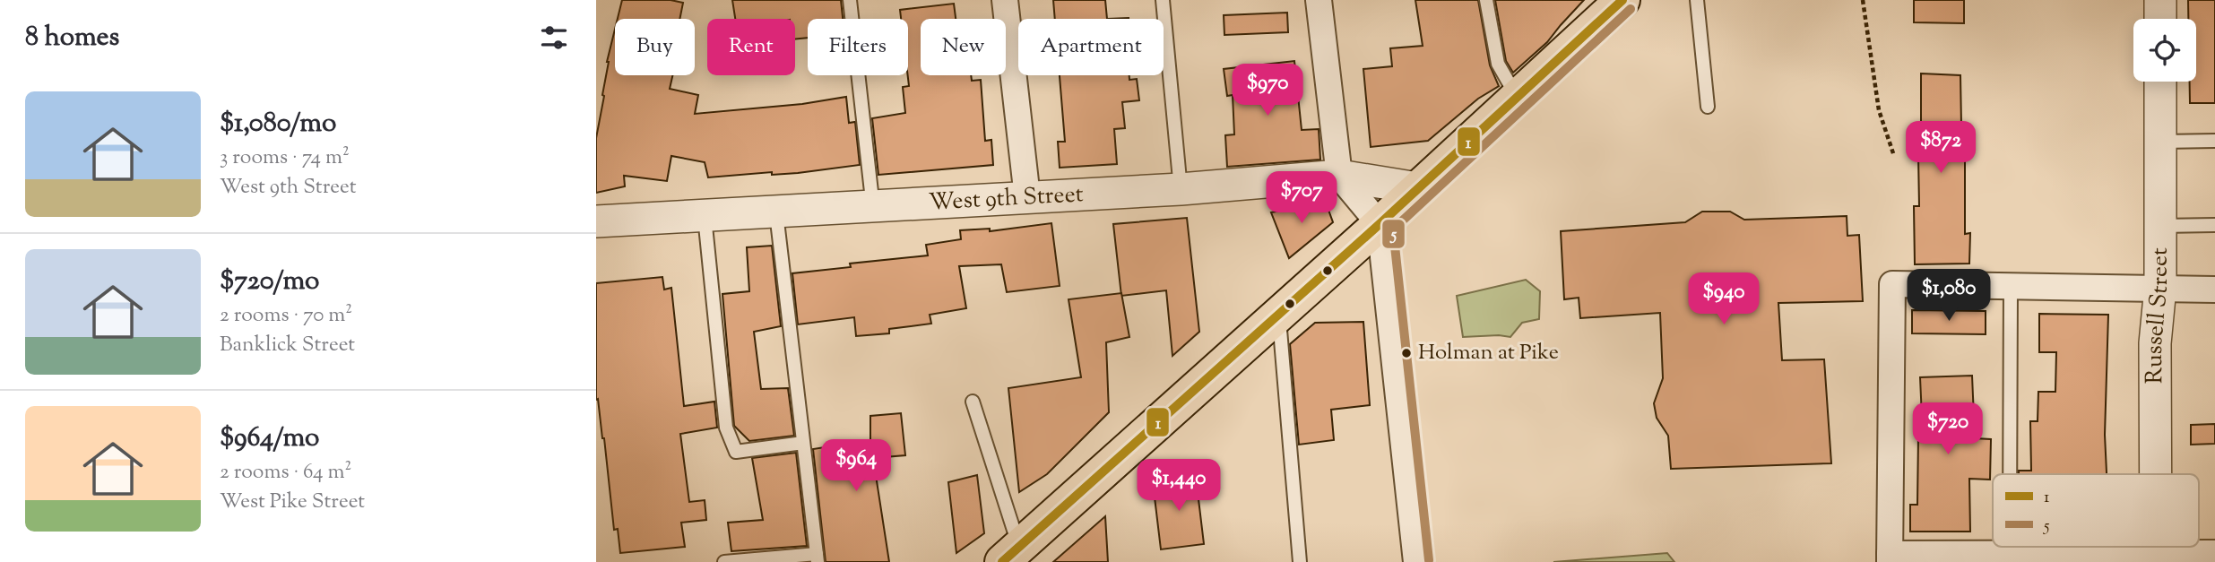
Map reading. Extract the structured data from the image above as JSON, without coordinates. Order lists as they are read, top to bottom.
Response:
{
  "streets": {
    "street": ["West 9th Street", "Russell Street"]
  },
  "places": ["Holman at Pike"],
  "lines": ["transit line 1", "transit line 5"],
  "legend": ["1", "5"],
  "page": {
    "heading": "8 homes",
    "chip": [
      "Buy",
      "Rent",
      "Filters",
      "New",
      "Apartment"
    ],
    "price": [
      "$970",
      "$872",
      "$707",
      "$1,080",
      "$940",
      "$720",
      "$964",
      "$1,440"
    ],
    "list": [
      {
        "name": "$1,080/mo",
        "note": "3 rooms · 74 m² · West 9th Street"
      },
      {
        "name": "$720/mo",
        "note": "2 rooms · 70 m² · Banklick Street"
      },
      {
        "name": "$964/mo",
        "note": "2 rooms · 64 m² · West Pike Street"
      }
    ]
  }
}
